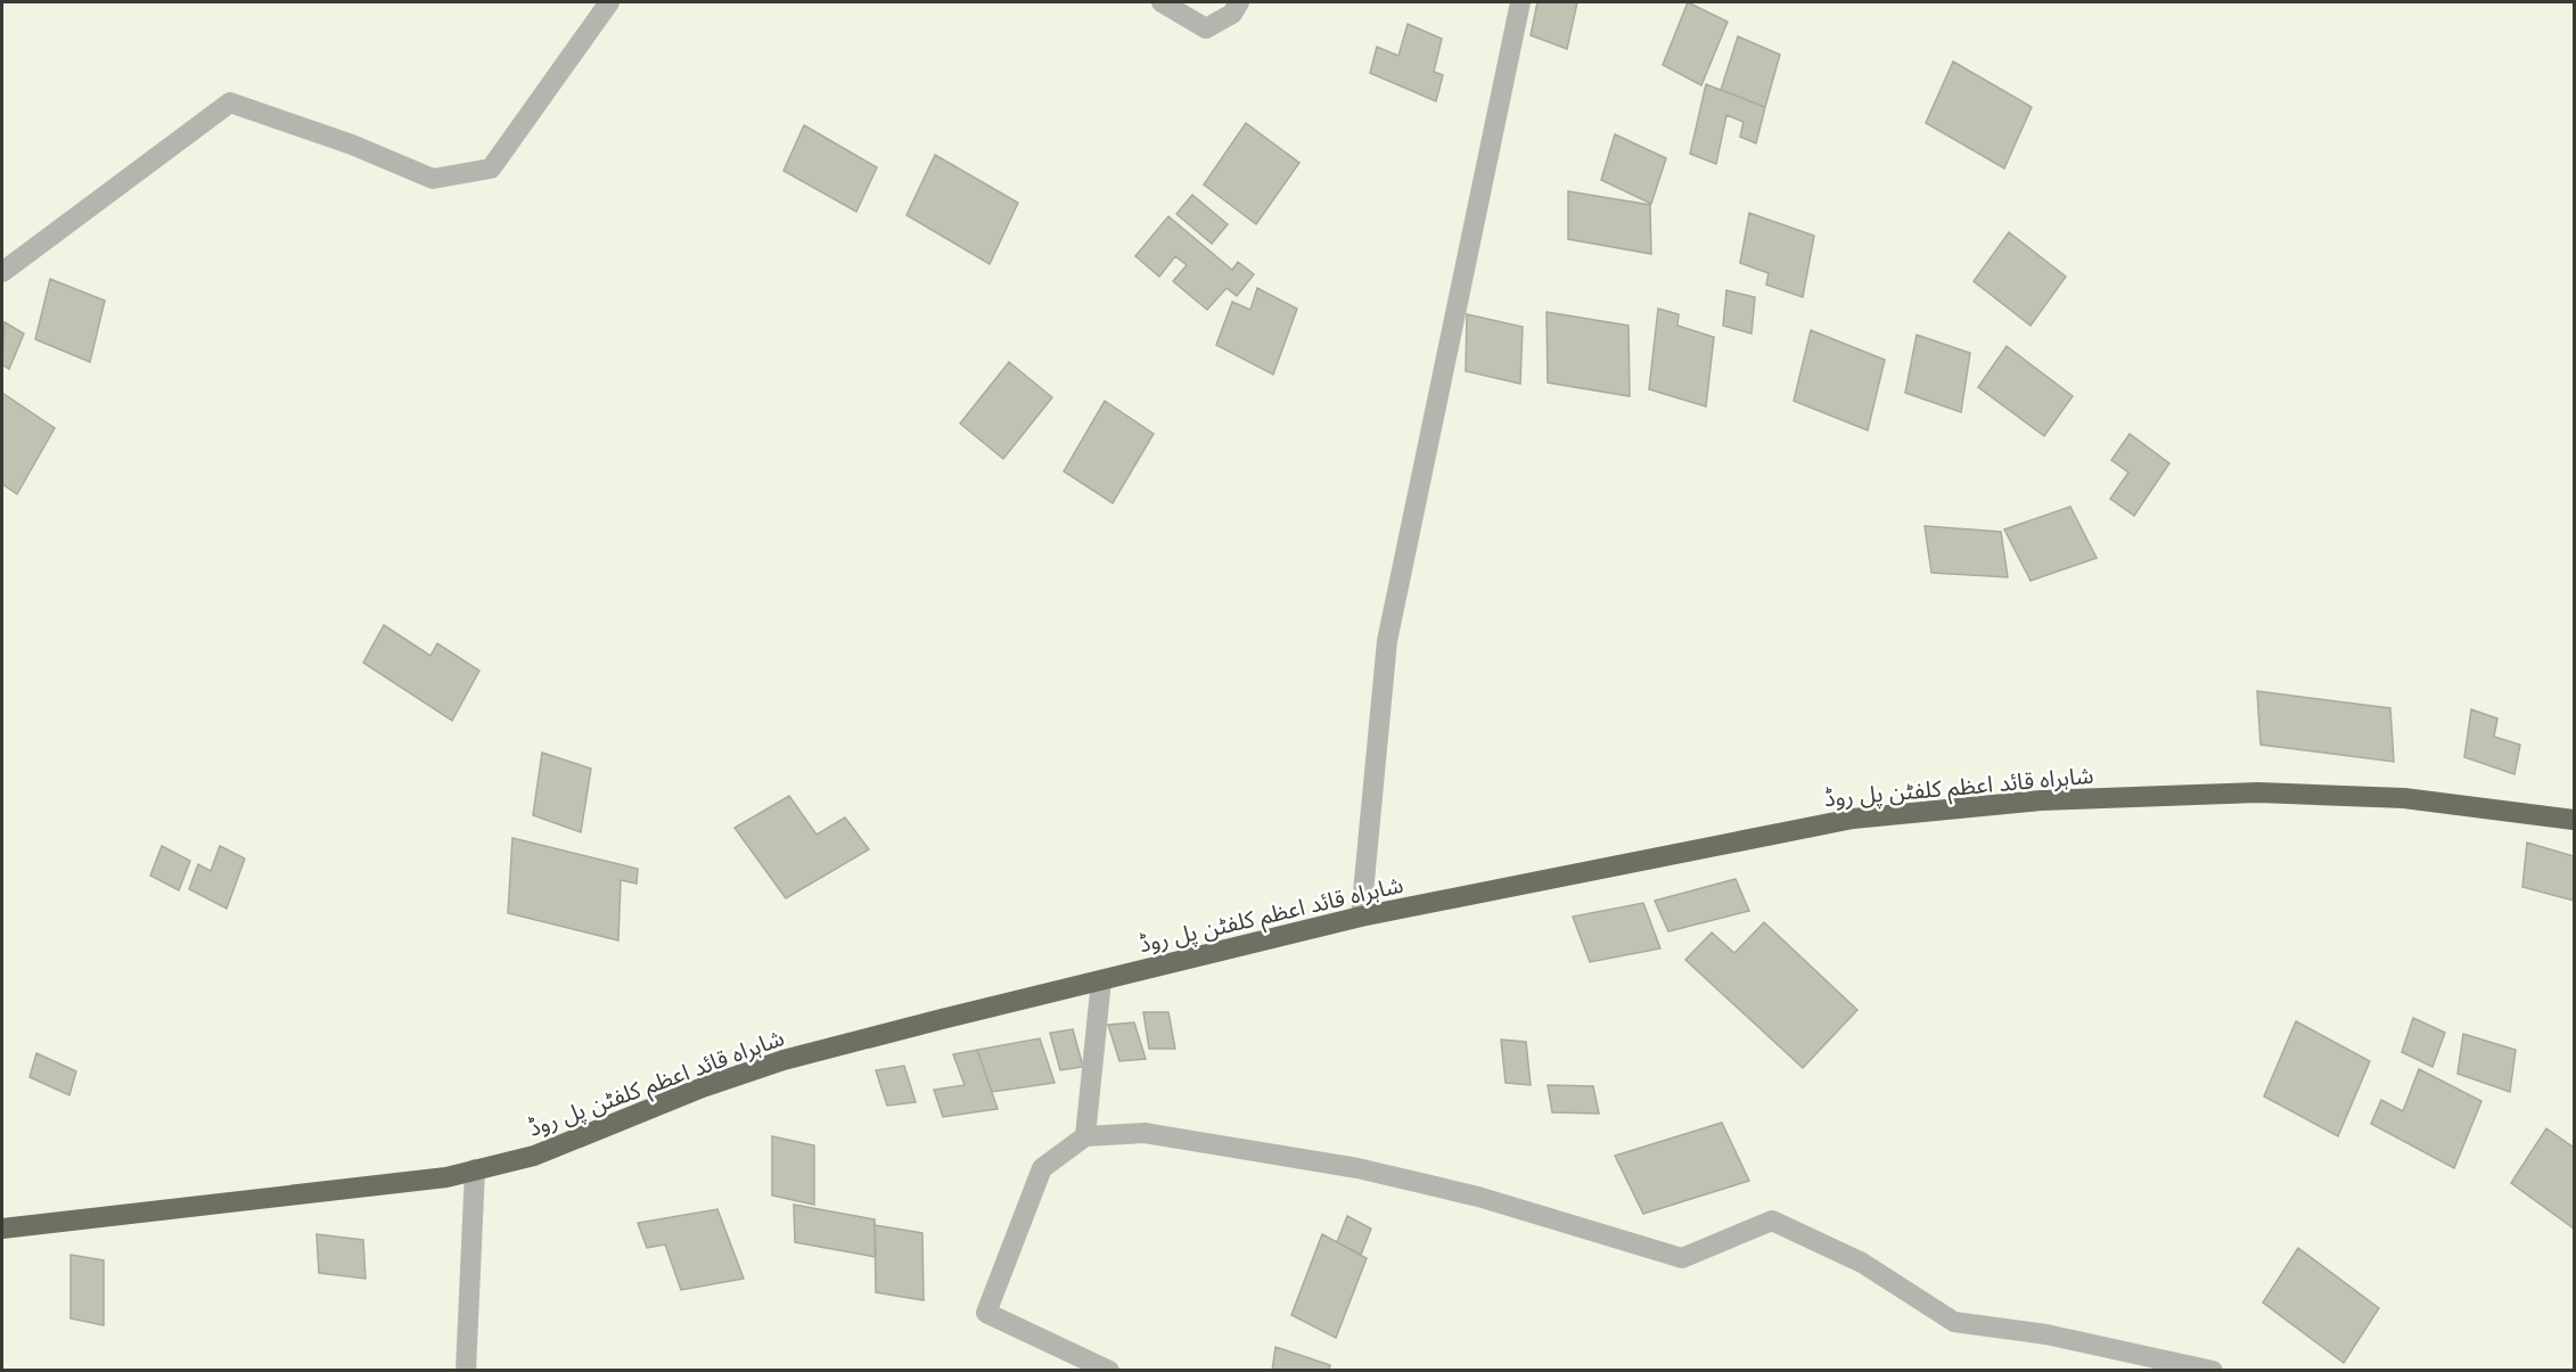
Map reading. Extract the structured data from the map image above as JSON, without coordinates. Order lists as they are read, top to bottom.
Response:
{
  "streets": {
    "highway": ["شاہراہ قائد اعظم کلفٹن پل روڈ"]
  }
}
